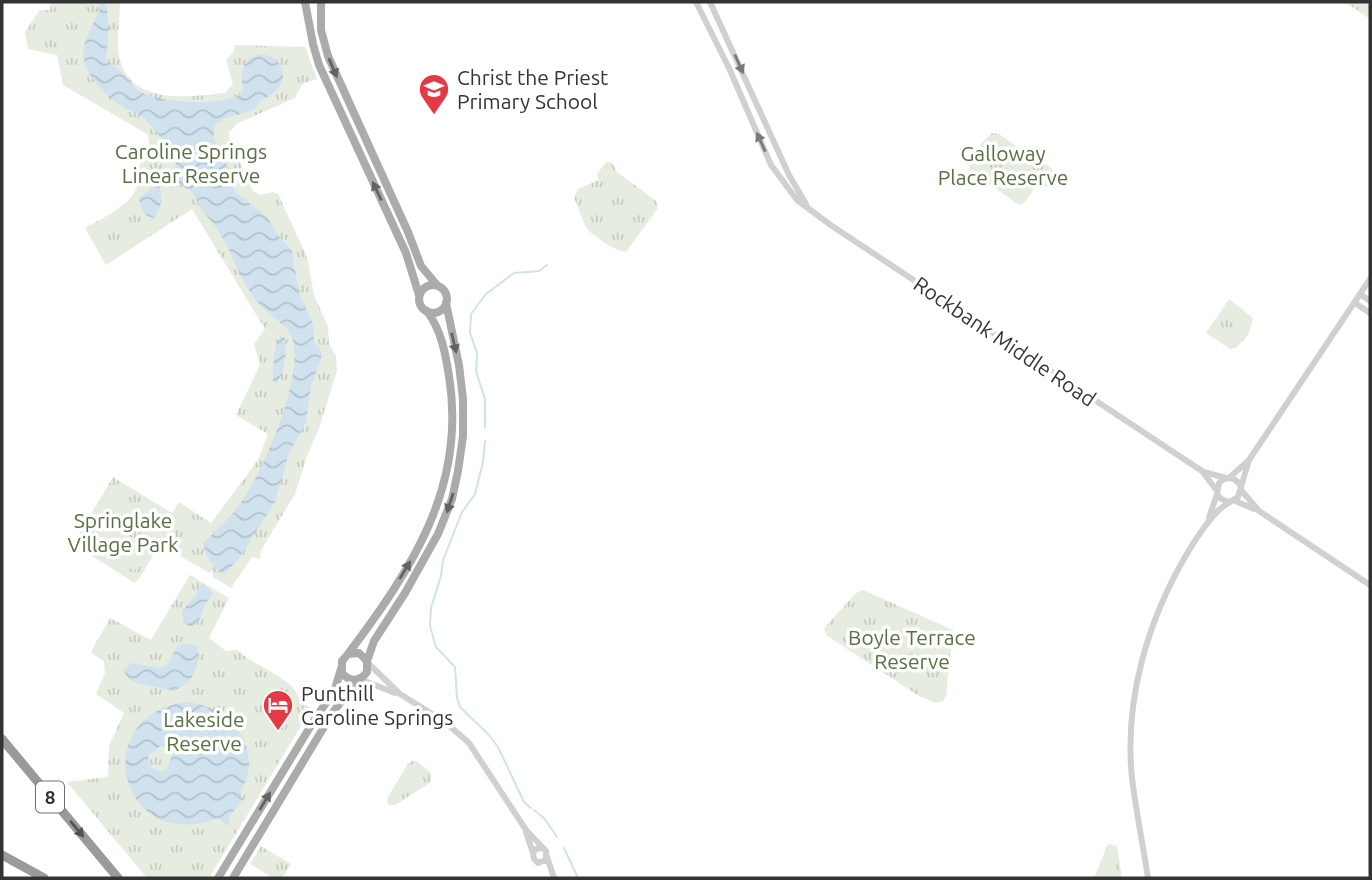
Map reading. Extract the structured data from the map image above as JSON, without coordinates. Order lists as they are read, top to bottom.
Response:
{
  "streets": {
    "highway": ["8"],
    "street": ["Rockbank Middle Road"]
  },
  "parks": [
    "Caroline Springs Linear Reserve",
    "Galloway Place Reserve",
    "Springlake Village Park",
    "Boyle Terrace Reserve",
    "Lakeside Reserve"
  ],
  "places": {
    "school or university": ["Christ the Priest Primary School"],
    "hotel": ["Punthill Caroline Springs"]
  }
}
